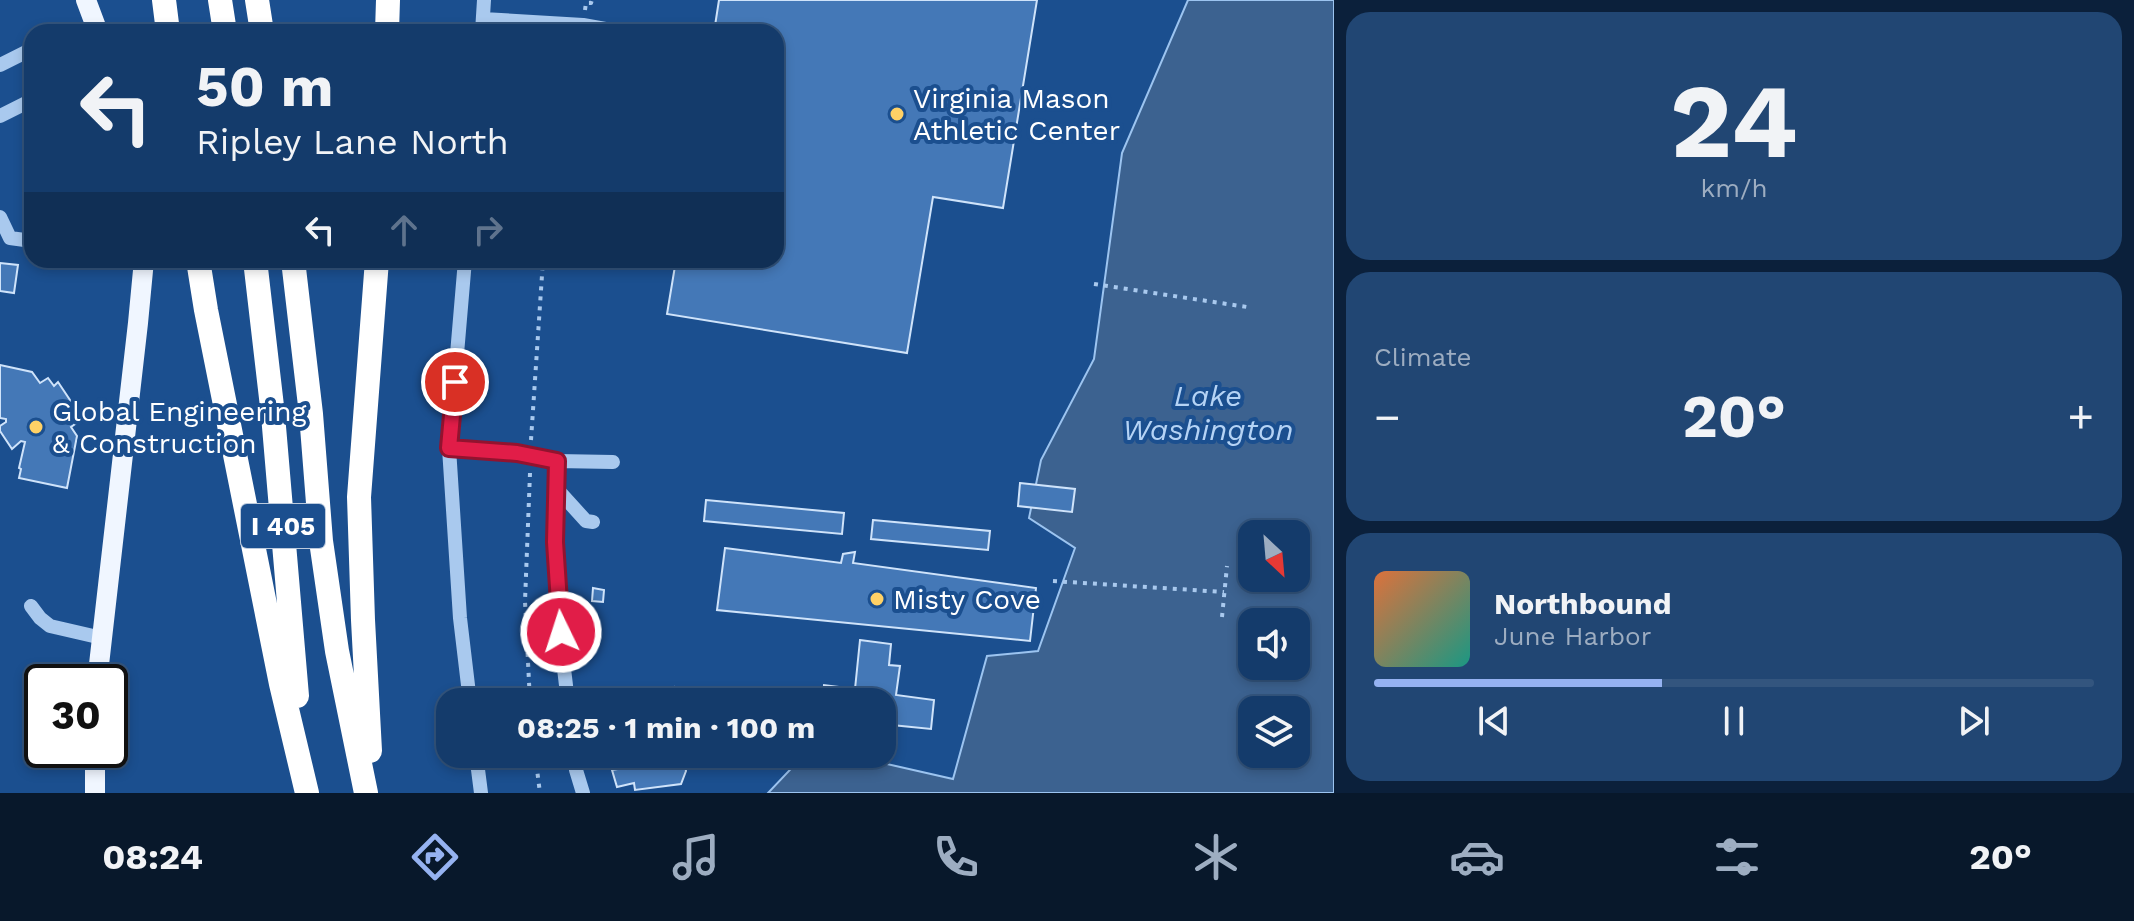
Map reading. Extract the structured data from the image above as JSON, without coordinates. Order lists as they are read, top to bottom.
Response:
{
  "streets": {
    "highway": ["I 405"]
  },
  "water": ["Lake Washington"],
  "places": ["Virginia Mason Athletic Center", "Global Engineering & Construction", "Misty Cove"],
  "north": "bottom right",
  "page": {
    "tile": [
      ["24", "km/h"],
      "Climate"
    ],
    "turn": ["50 m", "Ripley Lane North"],
    "heat": ["−", "20°", "+"],
    "song": ["Northbound", "June Harbor"],
    "limit": "30",
    "trip": "08:25 · 1 min · 100 m",
    "tabs": ["08:24", "20°"]
  }
}
